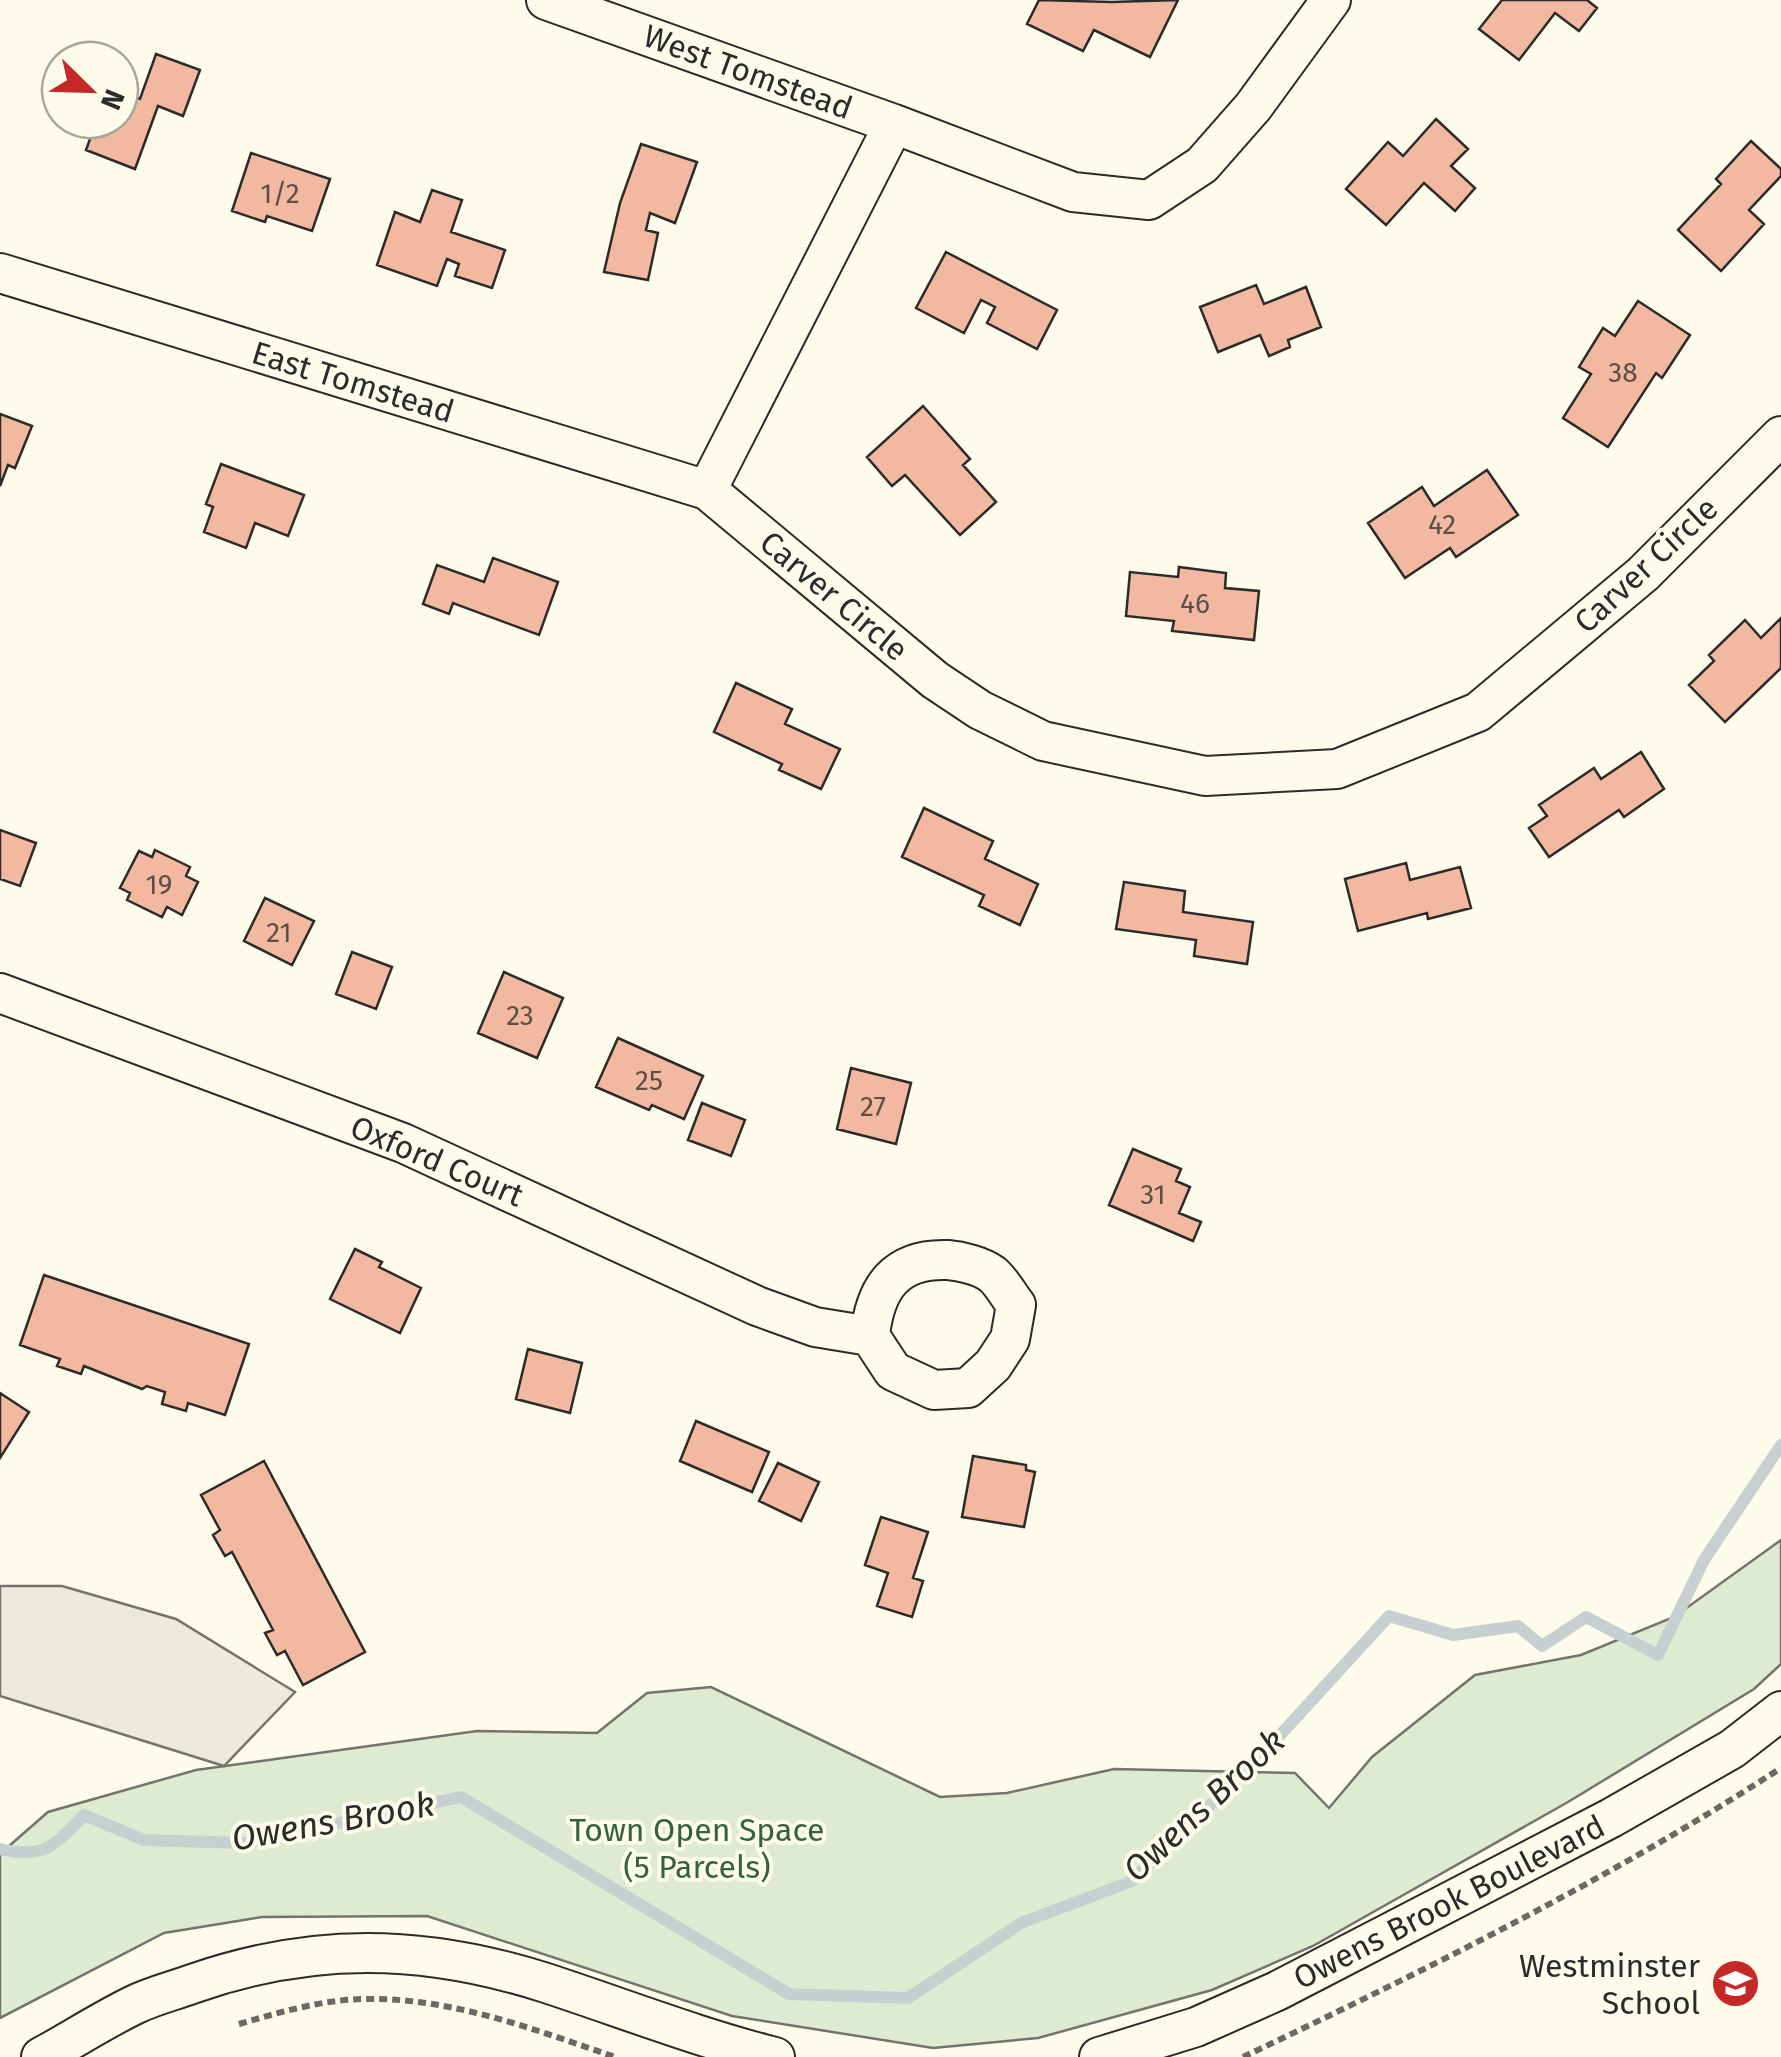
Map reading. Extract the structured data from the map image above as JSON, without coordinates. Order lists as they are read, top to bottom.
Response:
{
  "streets": {
    "street": [
      "West Tomstead",
      "East Tomstead",
      "Carver Circle",
      "Oxford Court",
      "Owens Brook Boulevard"
    ]
  },
  "crossings": [
    ["East Tomstead", "Carver Circle"]
  ],
  "water": ["Owens Brook"],
  "parks": ["Town Open Space (5 Parcels)"],
  "places": {
    "school or university": ["Westminster School"]
  },
  "house_numbers": [
    "1/2",
    "38",
    "42",
    "46",
    "19",
    "21",
    "23",
    "25",
    "27",
    "31"
  ],
  "north": "bottom right"
}
